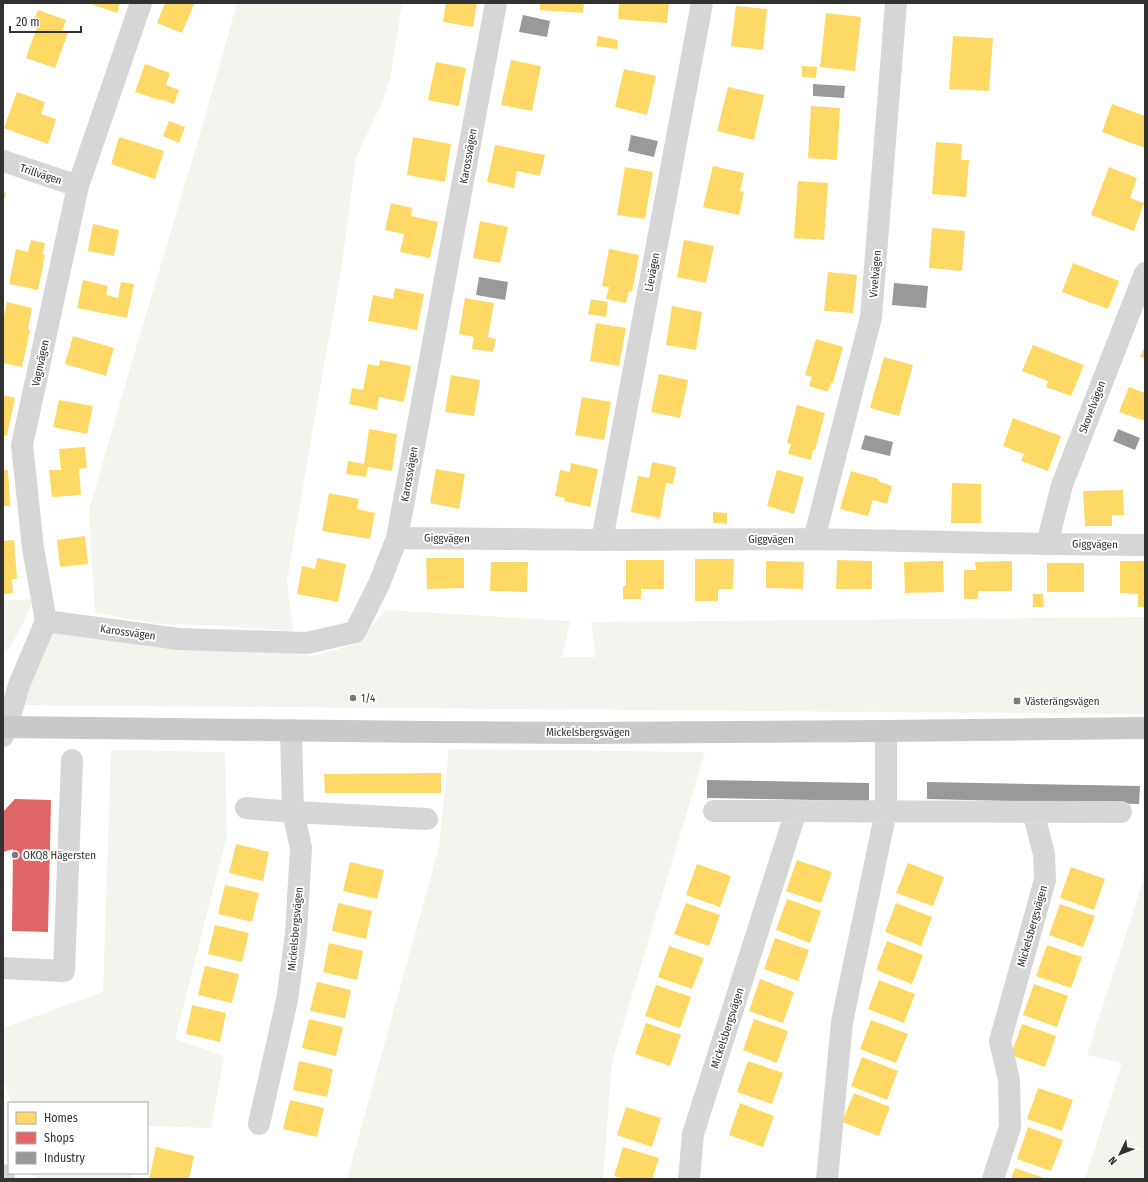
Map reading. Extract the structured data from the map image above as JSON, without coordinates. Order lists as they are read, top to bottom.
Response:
{
  "streets": {
    "main road": ["Mickelsbergsvägen"],
    "street": [
      "Karossvägen",
      "Trillvägen",
      "Lievägen",
      "Vivelvägen",
      "Vagnvägen",
      "Skovelvägen",
      "Giggvägen"
    ]
  },
  "crossings": [
    ["Karossvägen", "Vagnvägen"],
    ["Karossvägen", "Giggvägen"],
    ["Trillvägen", "Vagnvägen"],
    ["Lievägen", "Giggvägen"],
    ["Vivelvägen", "Giggvägen"],
    ["Skovelvägen", "Giggvägen"]
  ],
  "places": {
    "other": ["1/4", "OKQ8 Hägersten"],
    "transit": ["Västerängsvägen"]
  },
  "legend": ["Homes", "Shops", "Industry"],
  "scale_bar": "20 m",
  "north": "bottom left"
}
